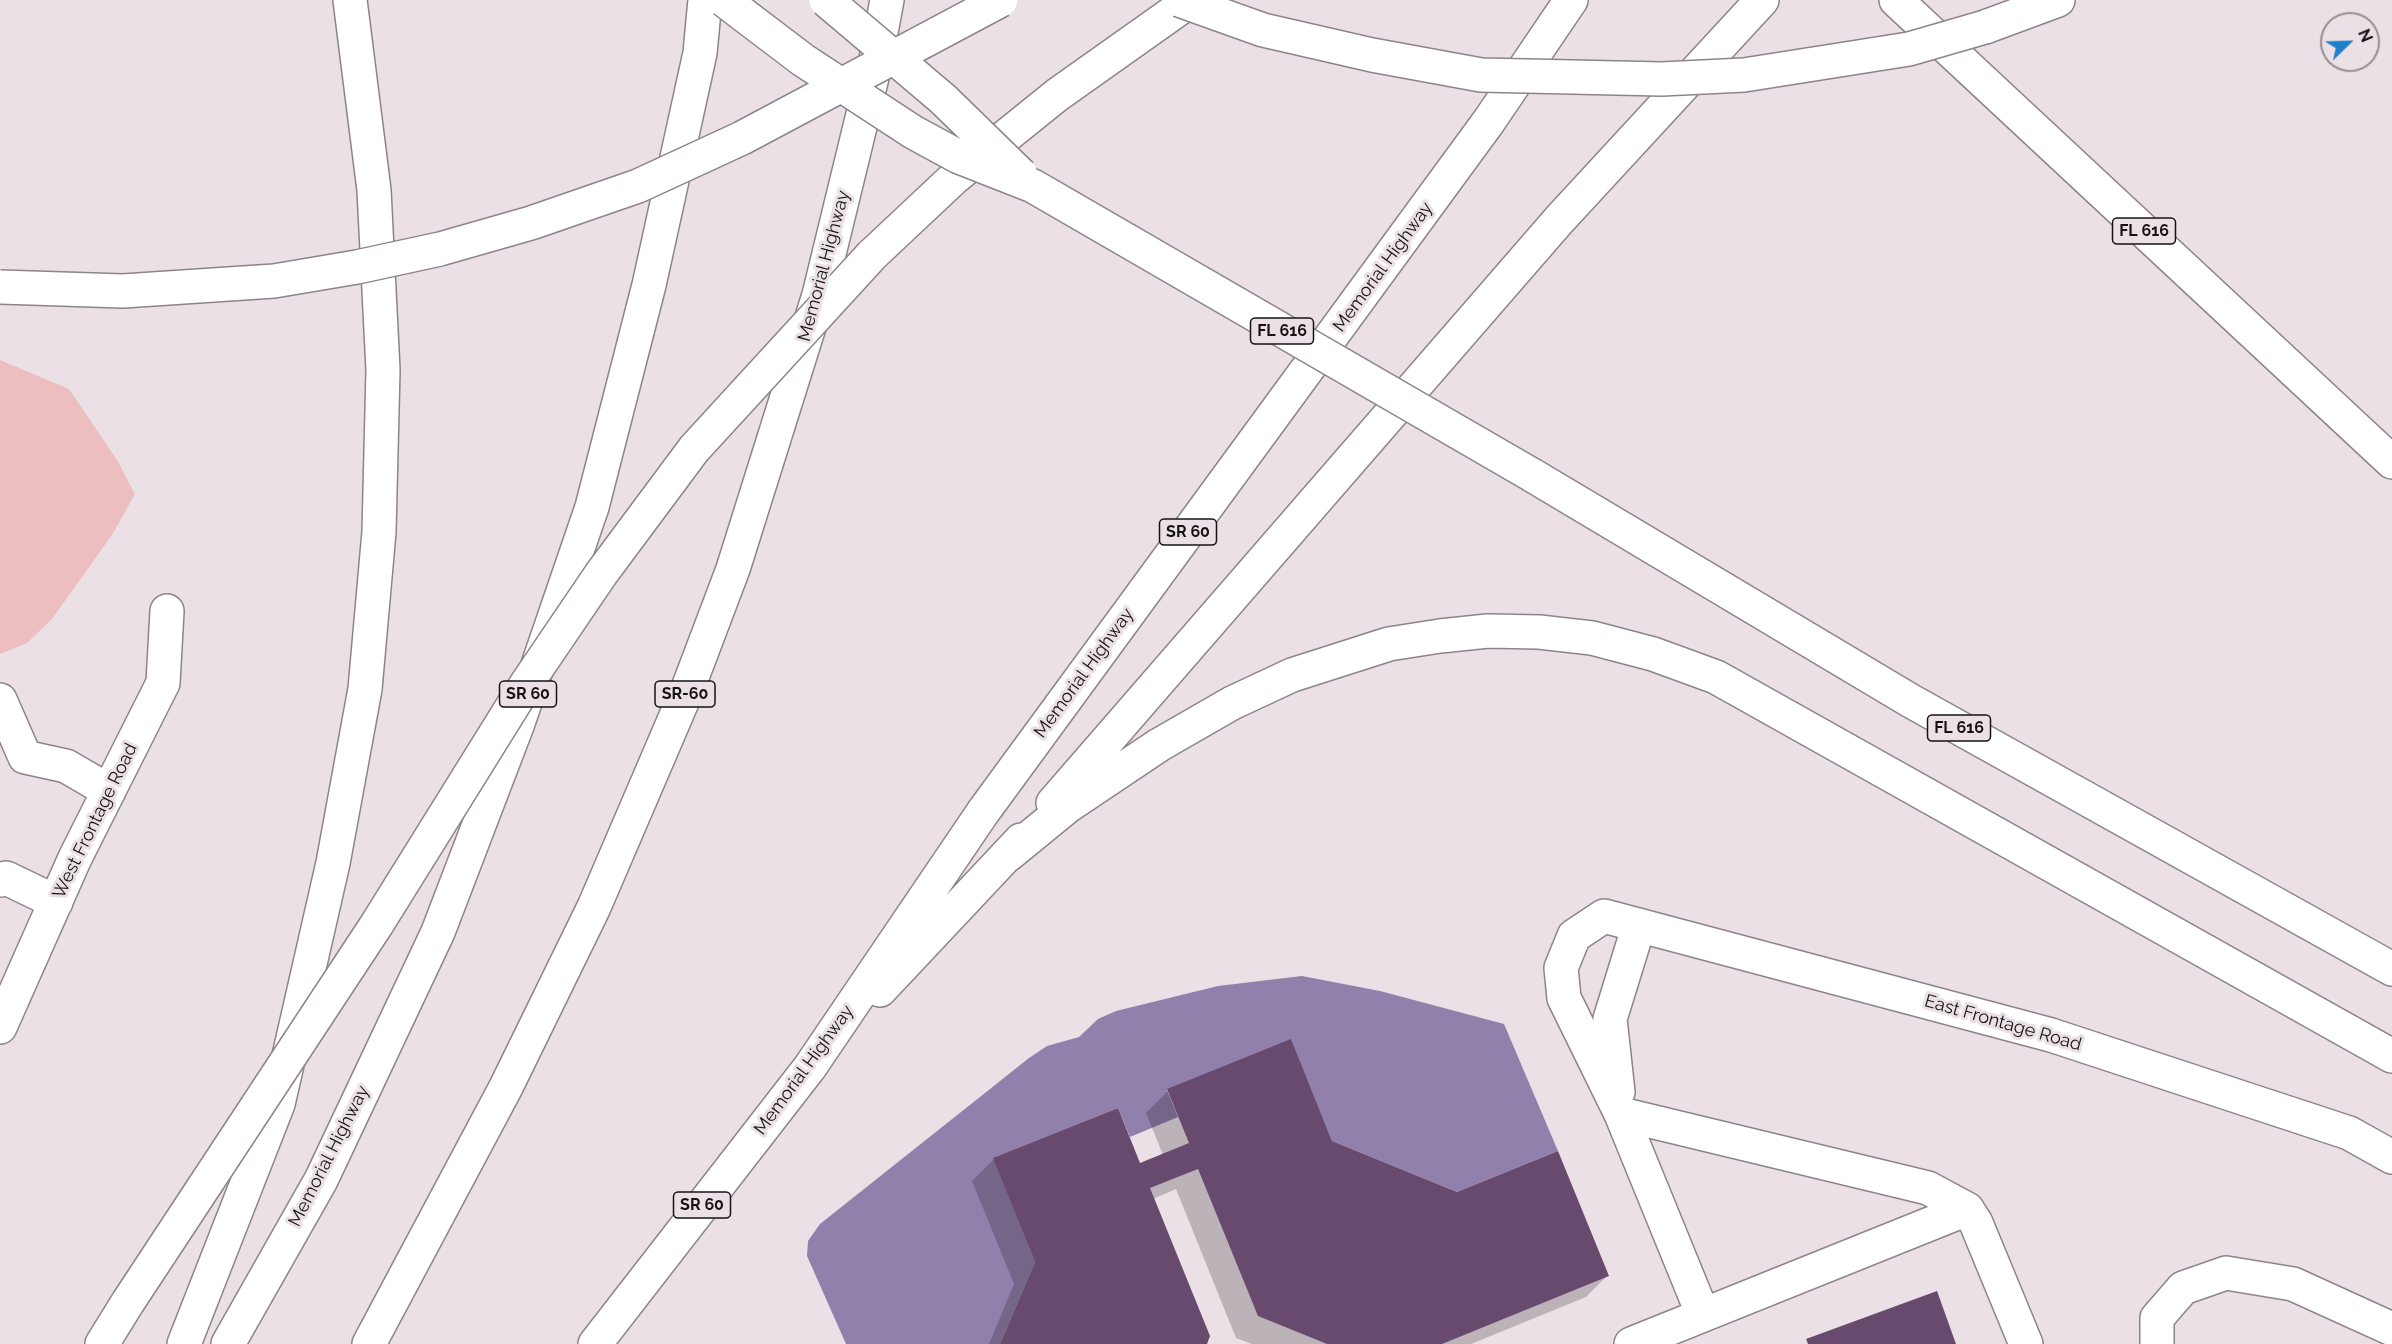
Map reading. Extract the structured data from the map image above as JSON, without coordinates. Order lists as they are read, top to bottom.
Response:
{
  "streets": {
    "main road": [
      "FL 616",
      "Memorial Highway",
      "SR 60",
      "SR-60",
      "West Frontage Road",
      "East Frontage Road"
    ]
  },
  "north": "top right"
}
